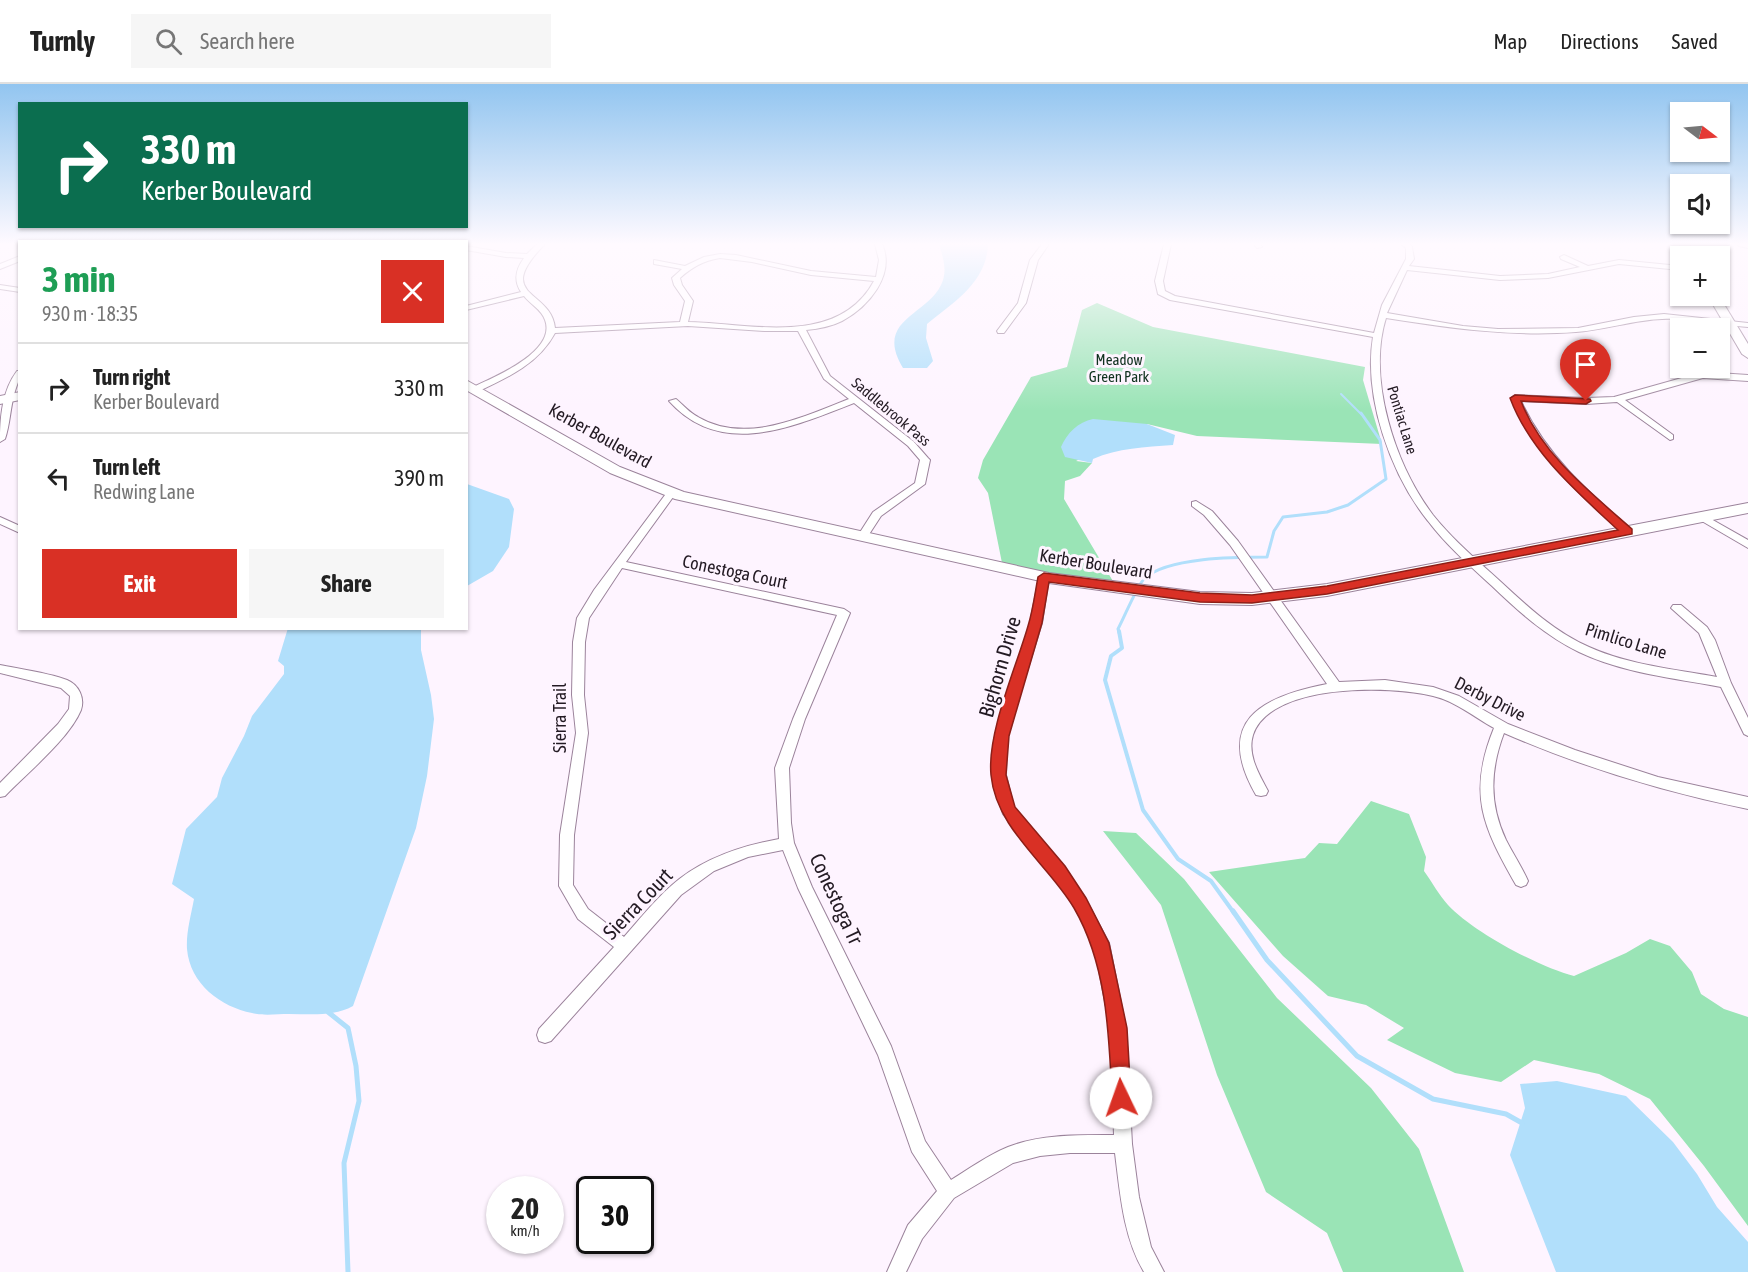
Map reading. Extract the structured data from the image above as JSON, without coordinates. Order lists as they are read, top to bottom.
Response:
{
  "streets": {
    "street": [
      "Saddlebrook Pass",
      "Pontiac Lane",
      "Kerber Boulevard",
      "Conestoga Court",
      "Pimlico Lane",
      "Bighorn Drive",
      "Derby Drive",
      "Sierra Trail",
      "Conestoga Tr",
      "Sierra Court"
    ]
  },
  "crossings": [
    ["Saddlebrook Pass", "Kerber Boulevard"],
    ["Pontiac Lane", "Kerber Boulevard"],
    ["Pontiac Lane", "Pimlico Lane"],
    ["Kerber Boulevard", "Pimlico Lane"],
    ["Kerber Boulevard", "Bighorn Drive"],
    ["Kerber Boulevard", "Sierra Trail"],
    ["Conestoga Court", "Sierra Trail"],
    ["Conestoga Court", "Conestoga Tr"],
    ["Sierra Trail", "Sierra Court"],
    ["Conestoga Tr", "Sierra Court"]
  ],
  "parks": ["Meadow Green Park"],
  "north": "right",
  "page": {
    "header": "Turnly",
    "search": "Search here",
    "nav": ["Map", "Directions", "Saved"],
    "map_buttons": ["+", "−"],
    "turn": ["330 m", "Kerber Boulevard"],
    "heading": ["3 min", "930 m · 18:35"],
    "list": [
      {
        "name": "Turn right",
        "note": "Kerber Boulevard",
        "value": "330 m"
      },
      {
        "name": "Turn left",
        "note": "Redwing Lane",
        "value": "390 m"
      }
    ],
    "buttons": ["Exit", "Share"],
    "speed": "20 km/h",
    "limit": "30"
  }
}
